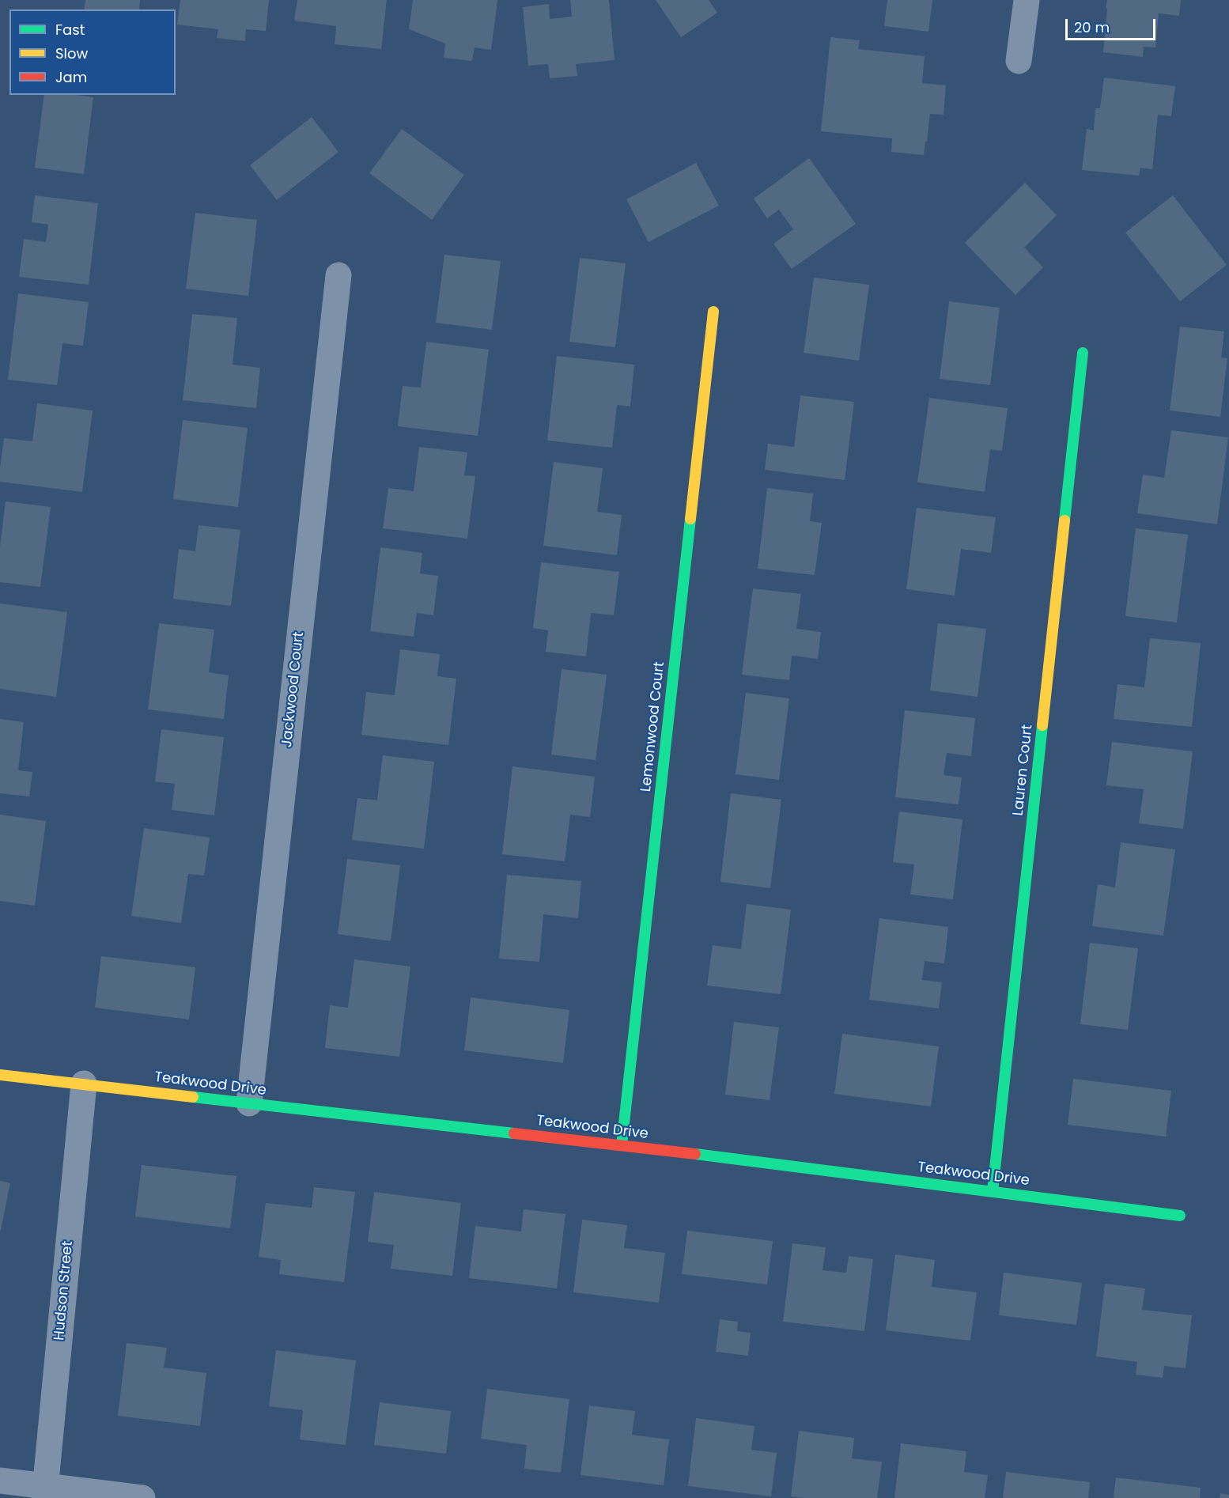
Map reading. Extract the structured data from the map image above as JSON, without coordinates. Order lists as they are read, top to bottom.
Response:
{
  "streets": {
    "street": [
      "Jackwood Court",
      "Lemonwood Court",
      "Lauren Court",
      "Teakwood Drive",
      "Hudson Street"
    ]
  },
  "crossings": [
    ["Jackwood Court", "Teakwood Drive"],
    ["Lemonwood Court", "Teakwood Drive"],
    ["Lauren Court", "Teakwood Drive"],
    ["Teakwood Drive", "Hudson Street"]
  ],
  "legend": ["Fast", "Slow", "Jam"],
  "scale_bar": "20 m"
}
